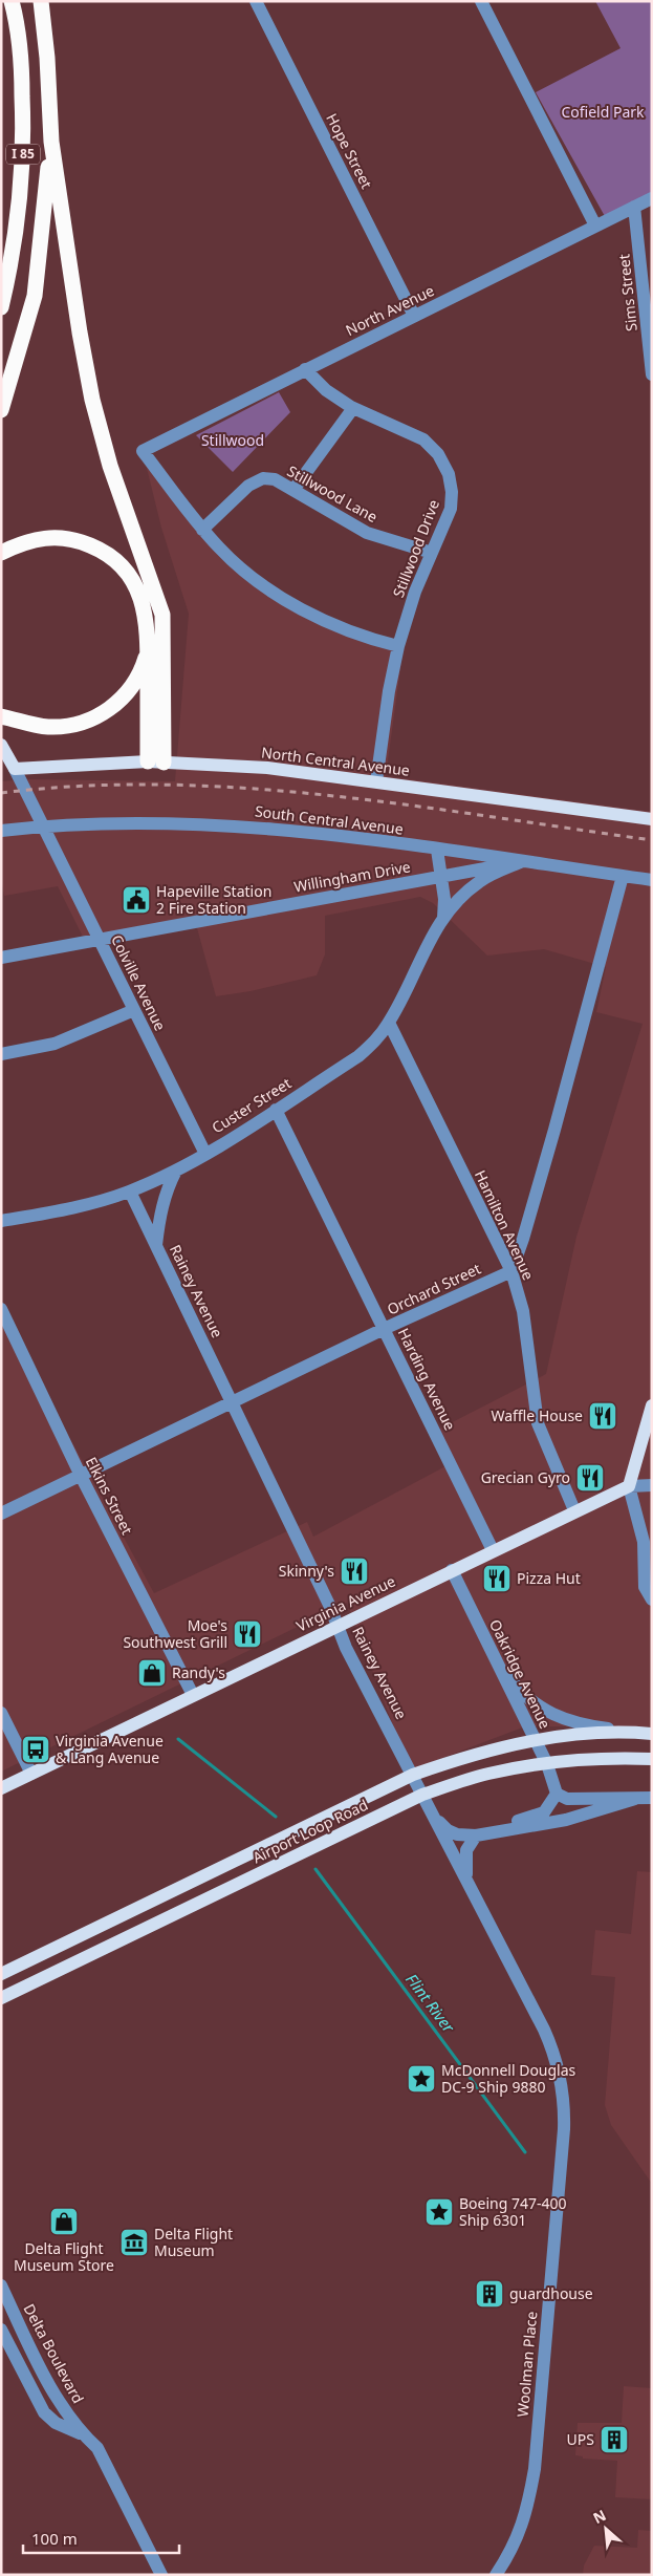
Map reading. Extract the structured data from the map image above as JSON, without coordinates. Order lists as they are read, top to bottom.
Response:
{
  "streets": {
    "highway": ["I 85"],
    "main road": ["North Central Avenue", "Virginia Avenue", "Airport Loop Road"],
    "street": [
      "Hope Street",
      "Sims Street",
      "North Avenue",
      "Stillwood Lane",
      "Stillwood Drive",
      "South Central Avenue",
      "Willingham Drive",
      "Colville Avenue",
      "Custer Street",
      "Hamilton Avenue",
      "Orchard Street",
      "Rainey Avenue",
      "Harding Avenue",
      "Elkins Street",
      "Oakridge Avenue",
      "Delta Boulevard",
      "Woolman Place"
    ]
  },
  "crossings": [
    ["Hope Street", "North Avenue"],
    ["Sims Street", "North Avenue"],
    ["North Avenue", "Stillwood Lane"],
    ["North Avenue", "Stillwood Drive"],
    ["Stillwood Lane", "Stillwood Drive"],
    ["Stillwood Drive", "North Central Avenue"],
    ["North Central Avenue", "Colville Avenue"],
    ["South Central Avenue", "Willingham Drive"],
    ["South Central Avenue", "Colville Avenue"],
    ["South Central Avenue", "Custer Street"],
    ["Willingham Drive", "Colville Avenue"],
    ["Willingham Drive", "Custer Street"],
    ["Colville Avenue", "Custer Street"],
    ["Custer Street", "Hamilton Avenue"],
    ["Custer Street", "Rainey Avenue"],
    ["Custer Street", "Harding Avenue"],
    ["Hamilton Avenue", "Orchard Street"],
    ["Hamilton Avenue", "Virginia Avenue"],
    ["Orchard Street", "Rainey Avenue"],
    ["Orchard Street", "Harding Avenue"],
    ["Orchard Street", "Elkins Street"],
    ["Rainey Avenue", "Virginia Avenue"],
    ["Rainey Avenue", "Airport Loop Road"],
    ["Rainey Avenue", "Woolman Place"],
    ["Harding Avenue", "Virginia Avenue"],
    ["Elkins Street", "Virginia Avenue"],
    ["Virginia Avenue", "Oakridge Avenue"],
    ["Oakridge Avenue", "Airport Loop Road"]
  ],
  "water": ["Flint River"],
  "parks": ["Cofield Park", "Stillwood"],
  "places": {
    "public building": ["Hapeville Station 2 Fire Station"],
    "restaurant": [
      "Waffle House",
      "Grecian Gyro",
      "Skinny's",
      "Pizza Hut",
      "Moe's Southwest Grill"
    ],
    "shop": ["Randy's", "Delta Flight Museum Store"],
    "bus stop": ["Virginia Avenue & Lang Avenue"],
    "place": ["McDonnell Douglas DC-9 Ship 9880", "Boeing 747-400 Ship 6301"],
    "museum": ["Delta Flight Museum"],
    "building": ["guardhouse", "UPS"]
  },
  "scale_bar": "100 m",
  "north": "top left"
}
